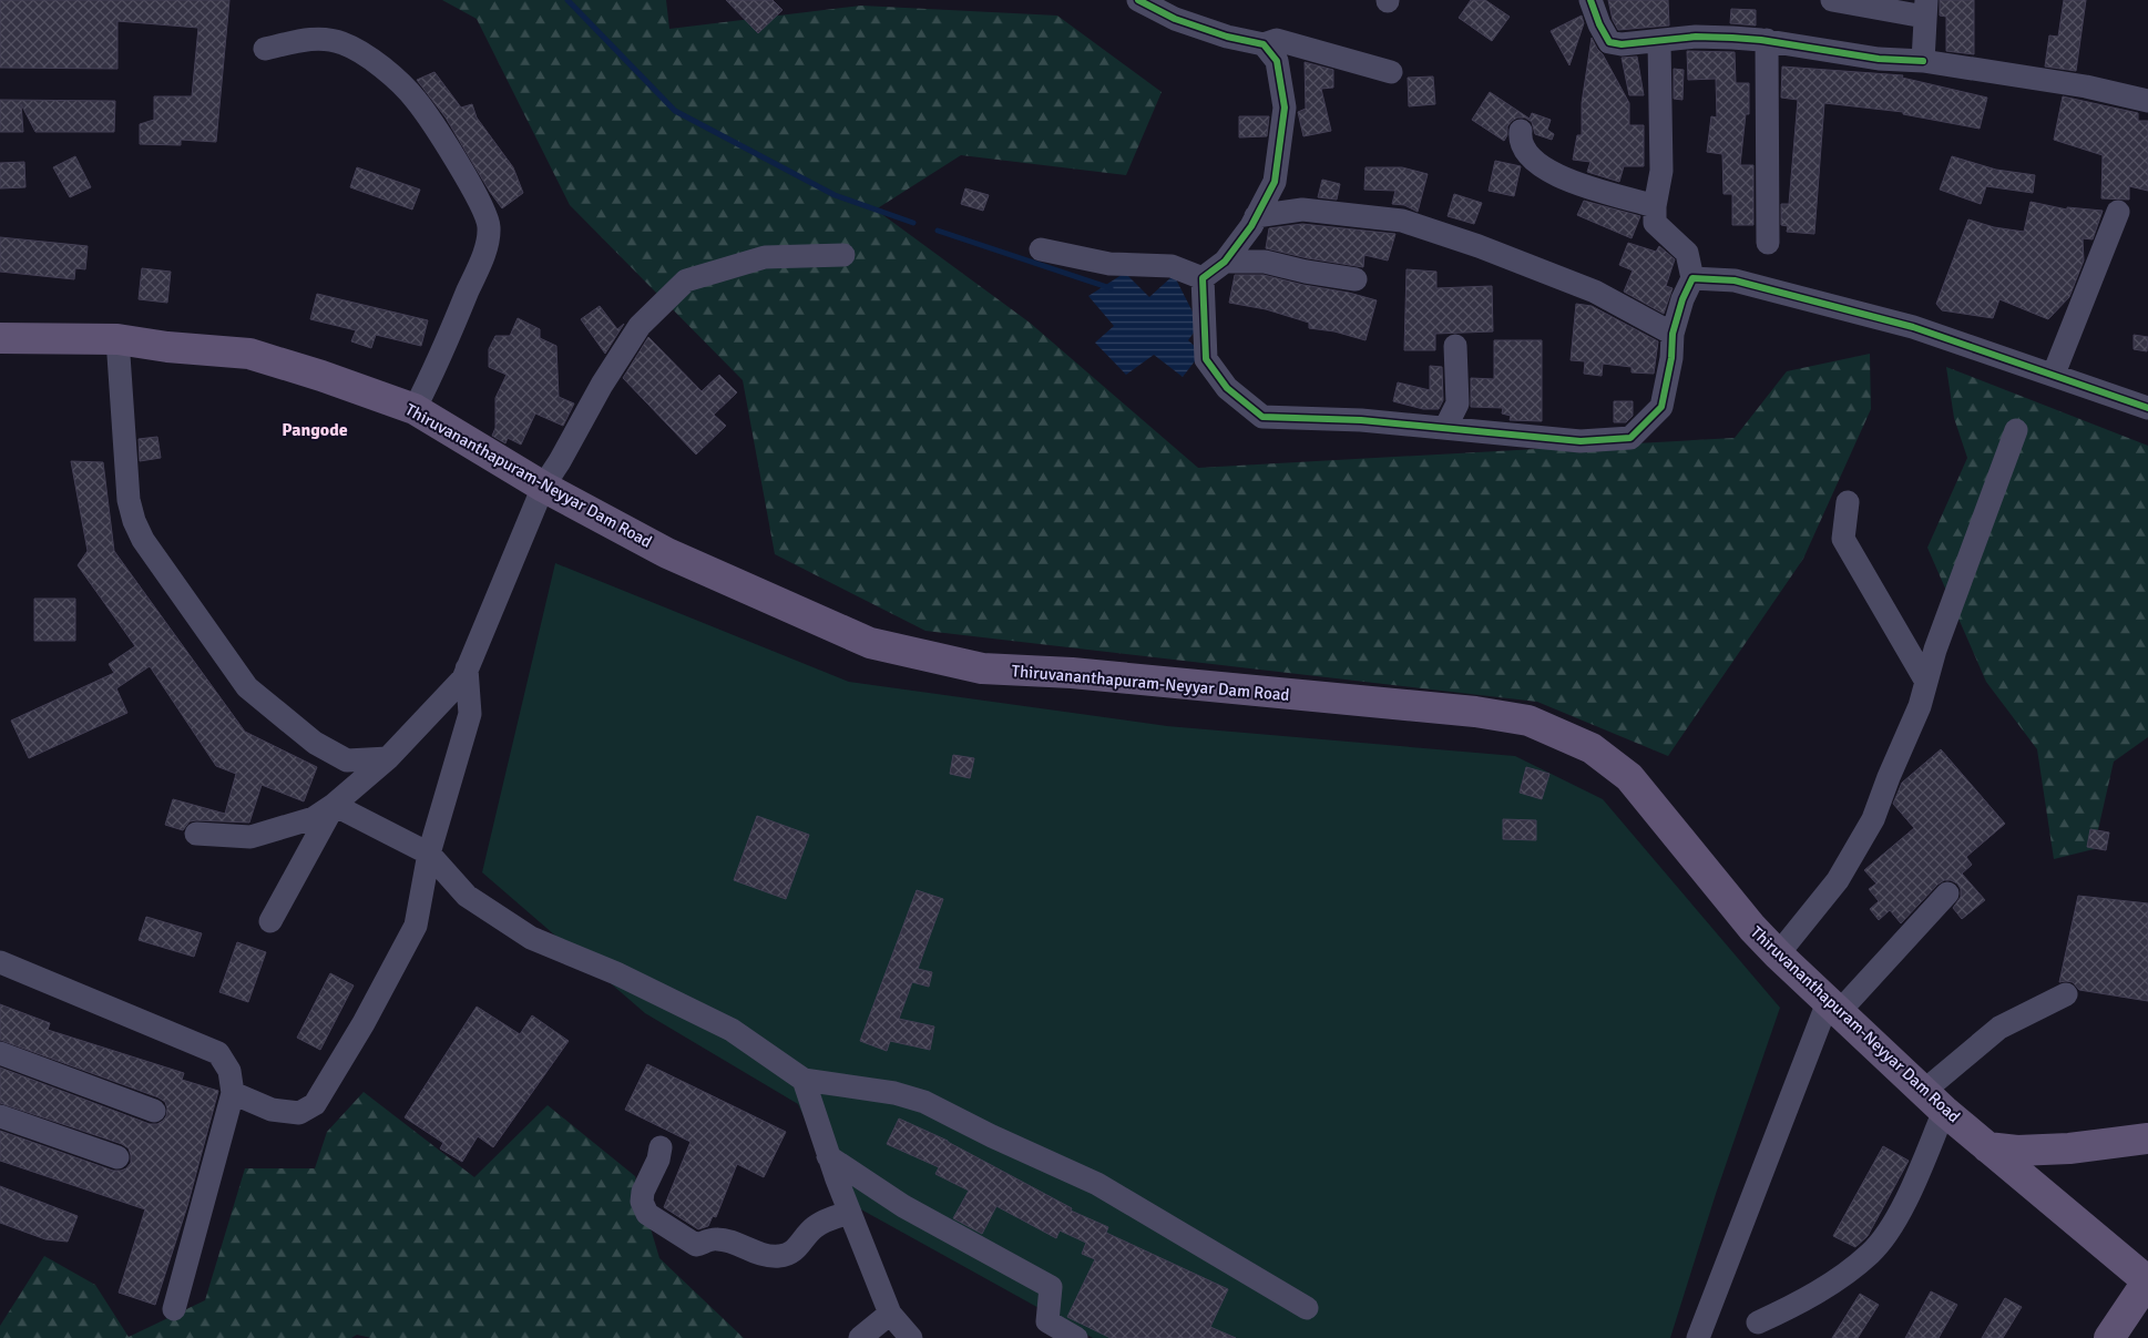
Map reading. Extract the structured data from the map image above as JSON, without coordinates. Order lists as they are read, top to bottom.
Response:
{
  "streets": {
    "main road": ["Thiruvananthapuram-Neyyar Dam Road"]
  },
  "districts": ["Pangode"]
}
